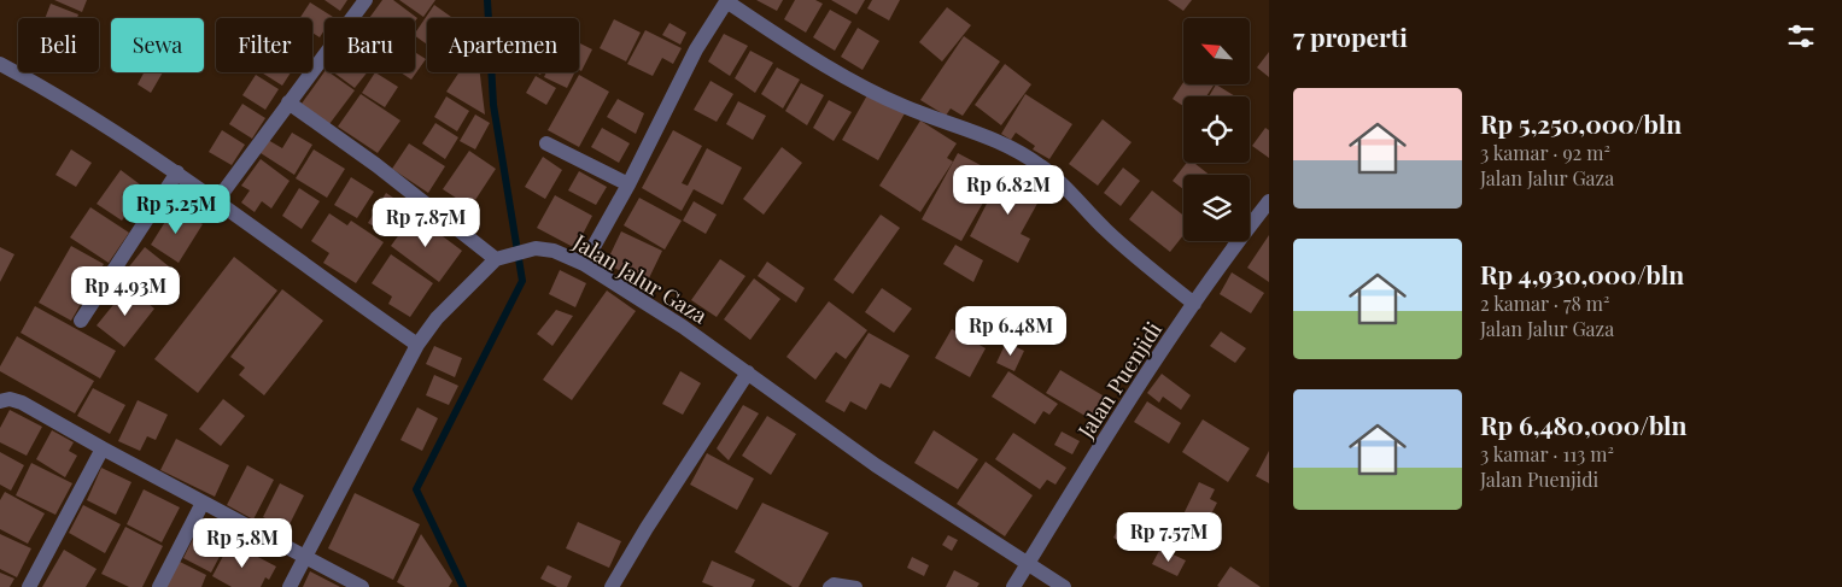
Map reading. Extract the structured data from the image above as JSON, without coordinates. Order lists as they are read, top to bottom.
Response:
{
  "streets": {
    "street": ["Jalan Jalur Gaza", "Jalan Puenjidi"]
  },
  "crossings": [
    ["Jalan Jalur Gaza", "Jalan Puenjidi"]
  ],
  "north": "top left",
  "page": {
    "heading": "7 properti",
    "chip": [
      "Beli",
      "Sewa",
      "Filter",
      "Baru",
      "Apartemen"
    ],
    "list": [
      {
        "name": "Rp 5,250,000/bln",
        "note": "3 kamar · 92 m² · Jalan Jalur Gaza"
      },
      {
        "name": "Rp 4,930,000/bln",
        "note": "2 kamar · 78 m² · Jalan Jalur Gaza"
      },
      {
        "name": "Rp 6,480,000/bln",
        "note": "3 kamar · 113 m² · Jalan Puenjidi"
      }
    ],
    "price": [
      "Rp 6.82M",
      "Rp 5.25M",
      "Rp 7.87M",
      "Rp 4.93M",
      "Rp 6.48M",
      "Rp 7.57M",
      "Rp 5.8M"
    ]
  }
}
